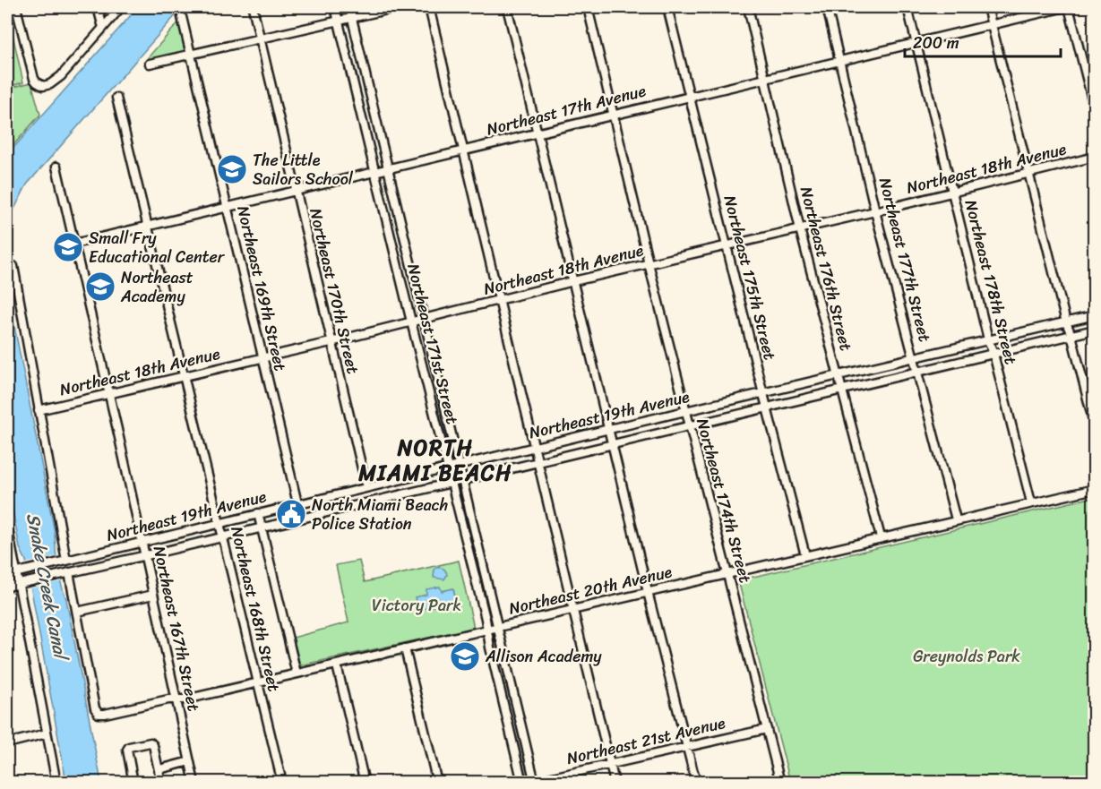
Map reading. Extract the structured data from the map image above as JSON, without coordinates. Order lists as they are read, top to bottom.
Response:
{
  "streets": {
    "street": [
      "Northeast 17th Avenue",
      "Northeast 18th Avenue",
      "Northeast 177th Street",
      "Northeast 176th Street",
      "Northeast 175th Street",
      "Northeast 178th Street",
      "Northeast 169th Street",
      "Northeast 170th Street",
      "Northeast 171st Street",
      "Northeast 19th Avenue",
      "Northeast 174th Street",
      "Northeast 20th Avenue",
      "Northeast 168th Street",
      "Northeast 167th Street",
      "Northeast 21st Avenue"
    ]
  },
  "crossings": [
    ["Northeast 17th Avenue", "Northeast 177th Street"],
    ["Northeast 17th Avenue", "Northeast 176th Street"],
    ["Northeast 17th Avenue", "Northeast 175th Street"],
    ["Northeast 17th Avenue", "Northeast 178th Street"],
    ["Northeast 17th Avenue", "Northeast 169th Street"],
    ["Northeast 17th Avenue", "Northeast 170th Street"],
    ["Northeast 17th Avenue", "Northeast 171st Street"],
    ["Northeast 17th Avenue", "Northeast 174th Street"],
    ["Northeast 17th Avenue", "Northeast 168th Street"],
    ["Northeast 17th Avenue", "Northeast 167th Street"],
    ["Northeast 18th Avenue", "Northeast 177th Street"],
    ["Northeast 18th Avenue", "Northeast 176th Street"],
    ["Northeast 18th Avenue", "Northeast 175th Street"],
    ["Northeast 18th Avenue", "Northeast 178th Street"],
    ["Northeast 18th Avenue", "Northeast 169th Street"],
    ["Northeast 18th Avenue", "Northeast 170th Street"],
    ["Northeast 18th Avenue", "Northeast 171st Street"],
    ["Northeast 18th Avenue", "Northeast 174th Street"],
    ["Northeast 18th Avenue", "Northeast 168th Street"],
    ["Northeast 18th Avenue", "Northeast 167th Street"],
    ["Northeast 177th Street", "Northeast 19th Avenue"],
    ["Northeast 177th Street", "Northeast 20th Avenue"],
    ["Northeast 176th Street", "Northeast 19th Avenue"],
    ["Northeast 176th Street", "Northeast 20th Avenue"],
    ["Northeast 175th Street", "Northeast 19th Avenue"],
    ["Northeast 175th Street", "Northeast 20th Avenue"],
    ["Northeast 178th Street", "Northeast 19th Avenue"],
    ["Northeast 178th Street", "Northeast 20th Avenue"],
    ["Northeast 169th Street", "Northeast 19th Avenue"],
    ["Northeast 170th Street", "Northeast 19th Avenue"],
    ["Northeast 171st Street", "Northeast 19th Avenue"],
    ["Northeast 171st Street", "Northeast 20th Avenue"],
    ["Northeast 171st Street", "Northeast 21st Avenue"],
    ["Northeast 19th Avenue", "Northeast 174th Street"],
    ["Northeast 19th Avenue", "Northeast 168th Street"],
    ["Northeast 19th Avenue", "Northeast 167th Street"],
    ["Northeast 174th Street", "Northeast 20th Avenue"],
    ["Northeast 174th Street", "Northeast 21st Avenue"],
    ["Northeast 20th Avenue", "Northeast 168th Street"],
    ["Northeast 20th Avenue", "Northeast 167th Street"]
  ],
  "districts": ["NORTH MIAMI BEACH"],
  "water": ["Snake Creek Canal"],
  "parks": ["Victory Park", "Greynolds Park"],
  "places": {
    "school or university": [
      "The Little Sailors School",
      "Small Fry Educational Center",
      "Northeast Academy",
      "Allison Academy"
    ],
    "public building": ["North Miami Beach Police Station"]
  },
  "scale_bar": "200 m"
}
